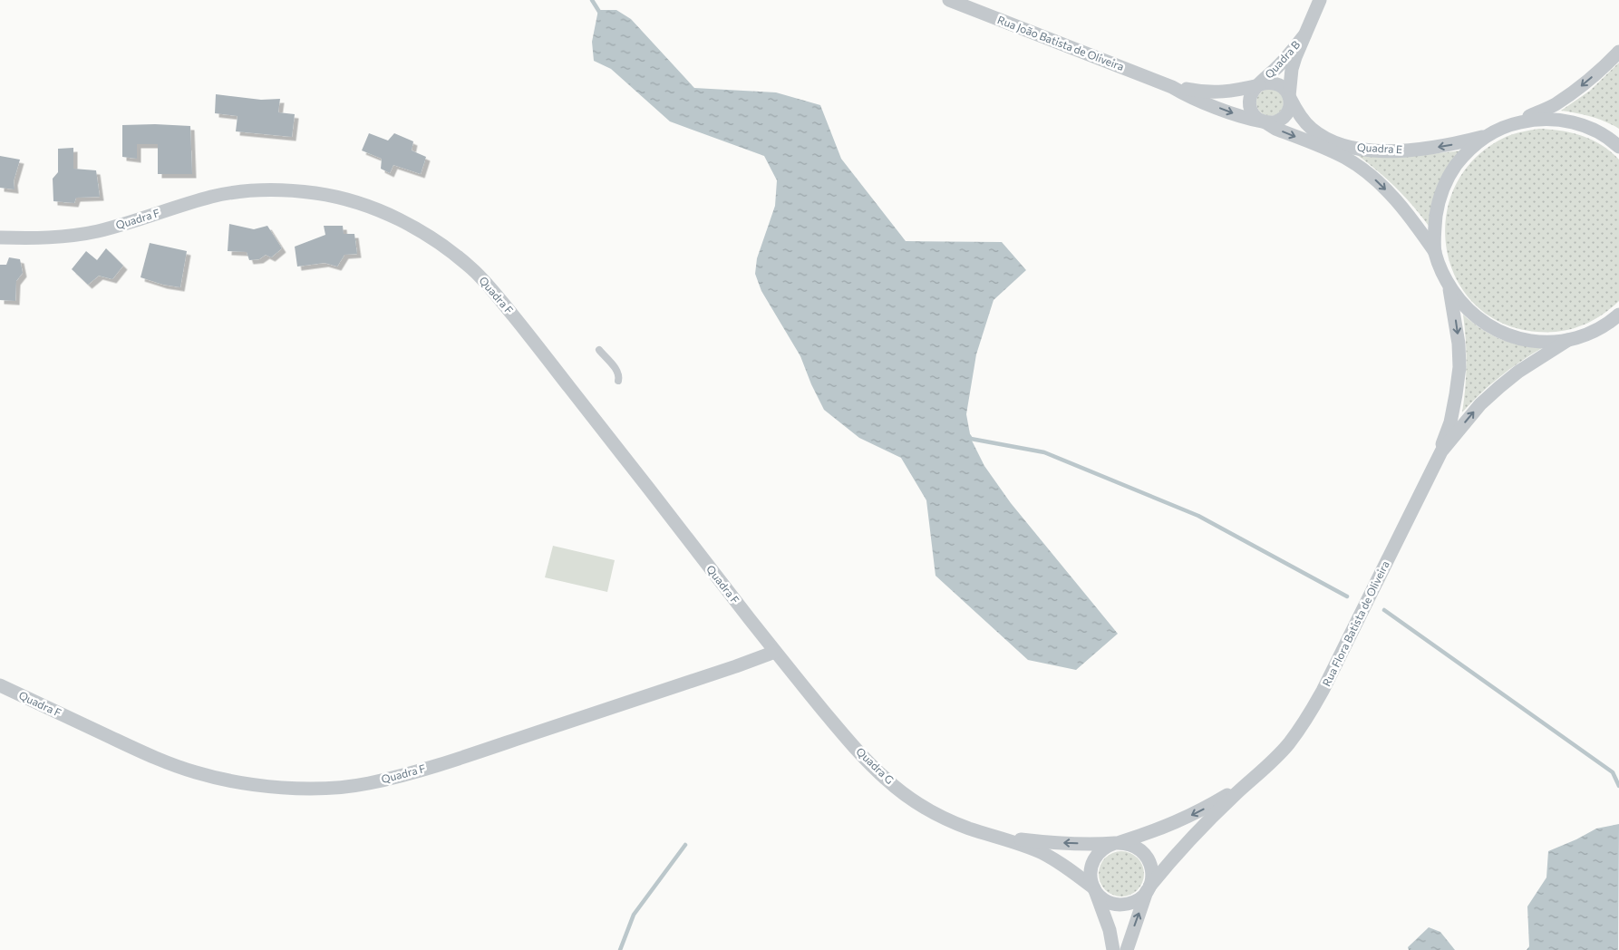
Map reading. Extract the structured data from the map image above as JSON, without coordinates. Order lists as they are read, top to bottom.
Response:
{
  "streets": {
    "street": [
      "Rua João Batista de Oliveira",
      "Quadra B",
      "Quadra E",
      "Quadra F",
      "Rua Flora Batista de Oliveira",
      "Quadra G"
    ]
  },
  "crossings": [
    ["Rua João Batista de Oliveira", "Quadra B"],
    ["Rua João Batista de Oliveira", "Quadra E"],
    ["Quadra B", "Quadra E"],
    ["Quadra F", "Quadra G"],
    ["Rua Flora Batista de Oliveira", "Quadra G"]
  ]
}
